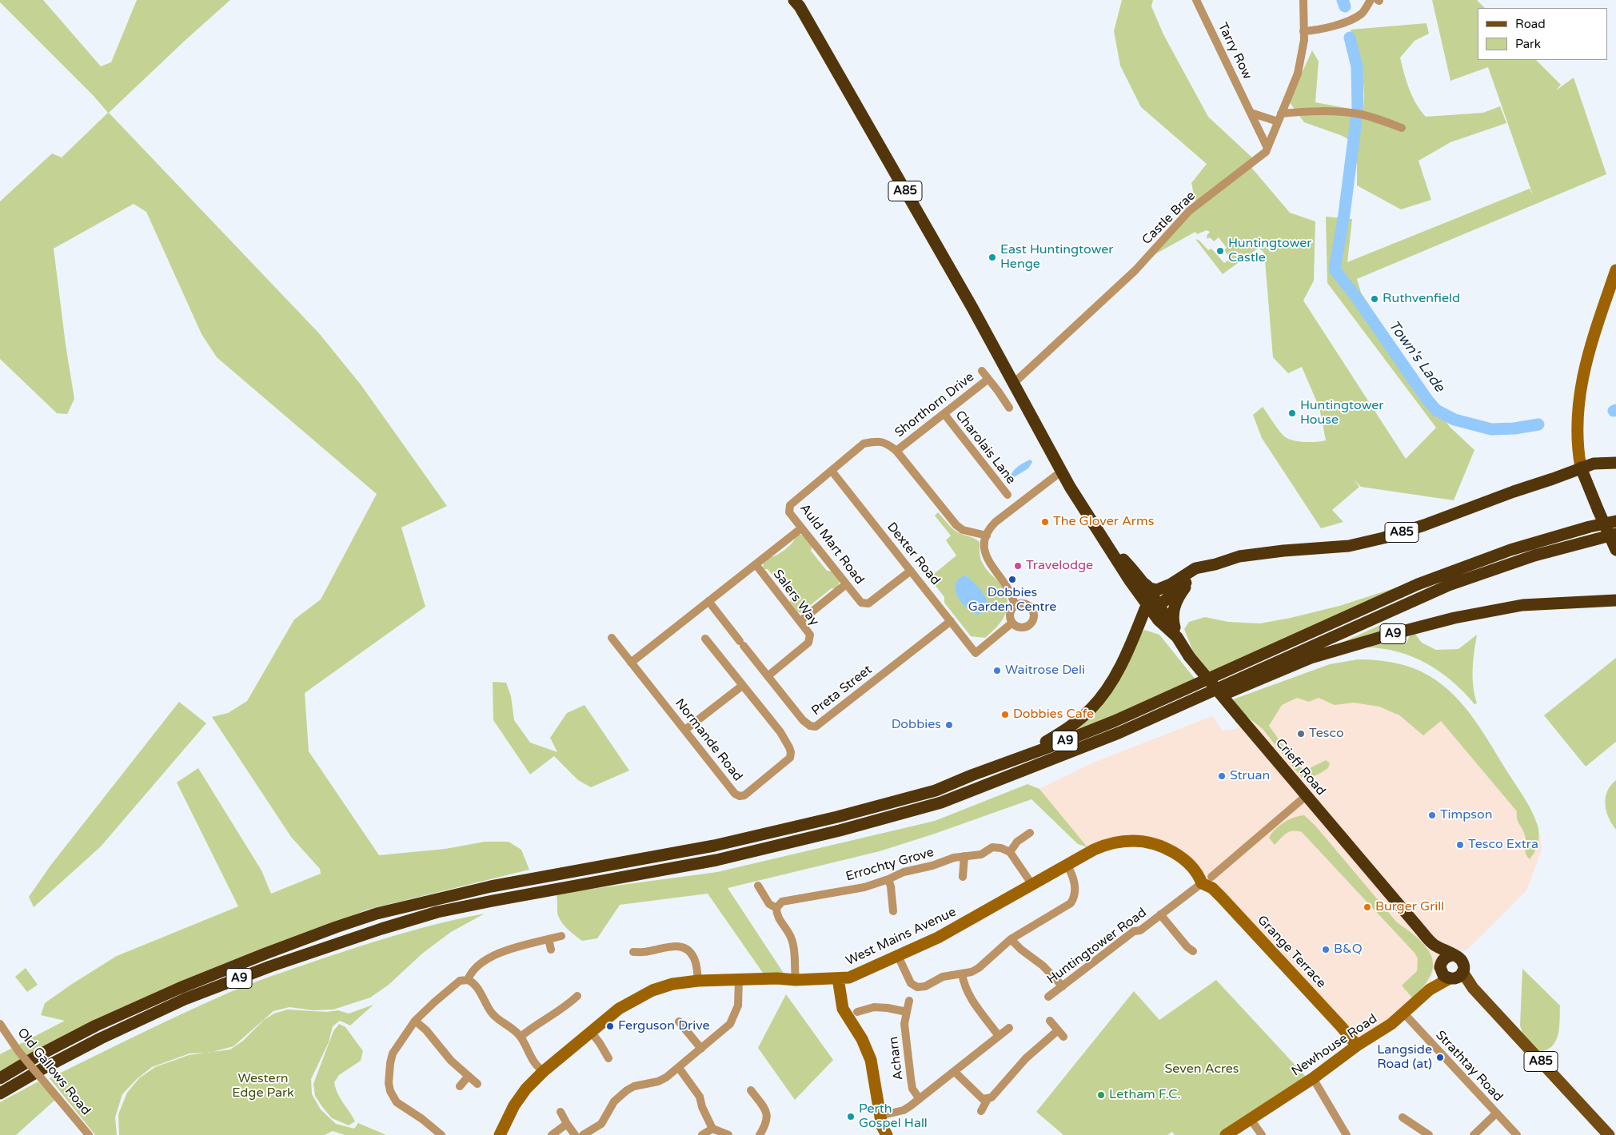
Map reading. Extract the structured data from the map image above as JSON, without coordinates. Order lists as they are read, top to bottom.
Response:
{
  "streets": {
    "highway": ["A85", "A9", "Crieff Road"],
    "street": [
      "Tarry Row",
      "Castle Brae",
      "Shorthorn Drive",
      "Charolais Lane",
      "Auld Mart Road",
      "Dexter Road",
      "Salers Way",
      "Preta Street",
      "Normande Road",
      "Errochty Grove",
      "West Mains Avenue",
      "Huntingtower Road",
      "Grange Terrace",
      "Newhouse Road",
      "Acharn",
      "Strathtay Road",
      "Old Gallows Road"
    ]
  },
  "crossings": [
    ["Tarry Row", "Castle Brae"],
    ["A85", "Castle Brae"],
    ["A85", "A9"],
    ["A85", "Crieff Road"],
    ["Shorthorn Drive", "Charolais Lane"],
    ["Shorthorn Drive", "Auld Mart Road"],
    ["Auld Mart Road", "Dexter Road"],
    ["Dexter Road", "Preta Street"],
    ["Salers Way", "Preta Street"],
    ["A9", "Crieff Road"],
    ["Crieff Road", "Huntingtower Road"],
    ["Crieff Road", "Newhouse Road"],
    ["West Mains Avenue", "Huntingtower Road"],
    ["West Mains Avenue", "Grange Terrace"],
    ["Huntingtower Road", "Grange Terrace"],
    ["Grange Terrace", "Newhouse Road"],
    ["Newhouse Road", "Strathtay Road"]
  ],
  "water": ["Town's Lade"],
  "parks": ["Seven Acres", "Western Edge Park"],
  "places": [
    "Huntingtower Castle",
    "East Huntingtower Henge",
    "Ruthvenfield",
    "Huntingtower House",
    "The Glover Arms",
    "Travelodge",
    "Dobbies Garden Centre",
    "Waitrose Deli",
    "Dobbies Cafe",
    "Dobbies",
    "Tesco",
    "Struan",
    "Timpson",
    "Tesco Extra",
    "Burger Grill",
    "B&Q",
    "Ferguson Drive",
    "Langside Road (at)",
    "Letham F.C.",
    "Perth Gospel Hall"
  ],
  "legend": ["Road", "Park"]
}
